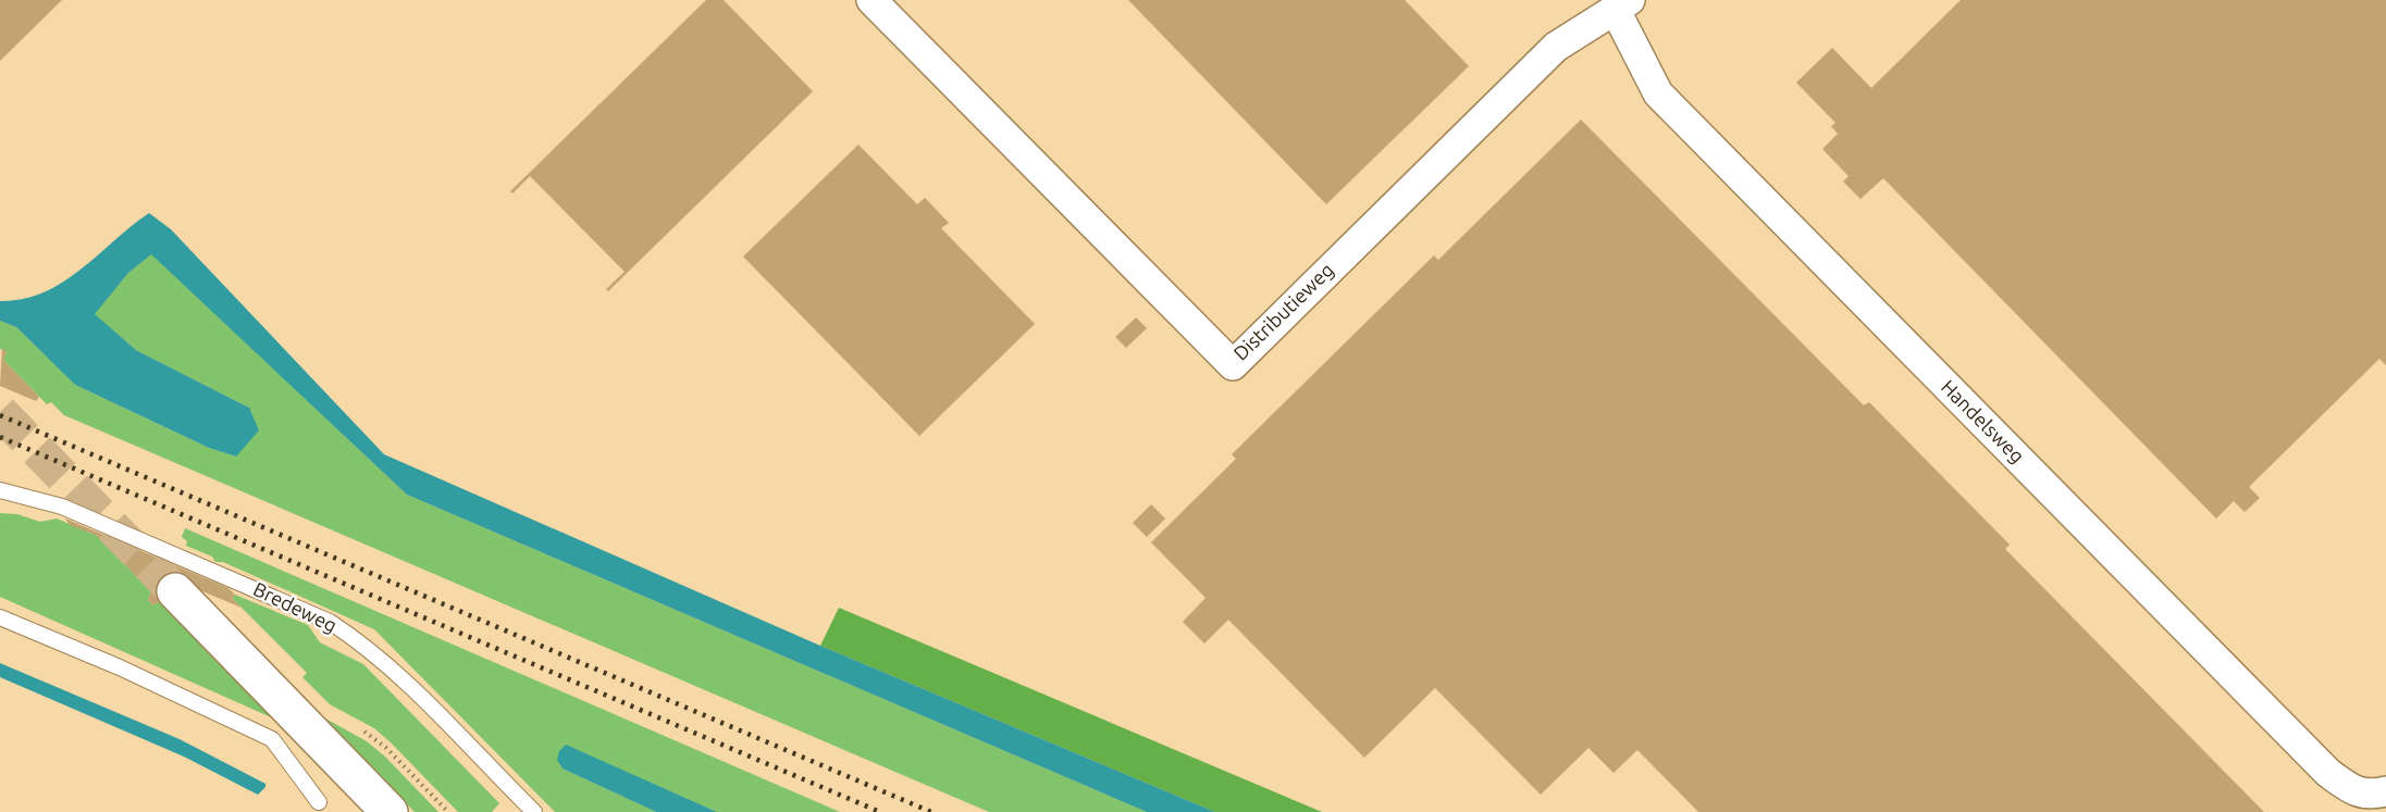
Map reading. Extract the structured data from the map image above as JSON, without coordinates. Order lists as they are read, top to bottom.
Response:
{
  "streets": {
    "street": ["Distributieweg", "Handelsweg"],
    "lane": ["Bredeweg"]
  },
  "crossings": [
    ["Distributieweg", "Handelsweg"]
  ]
}
